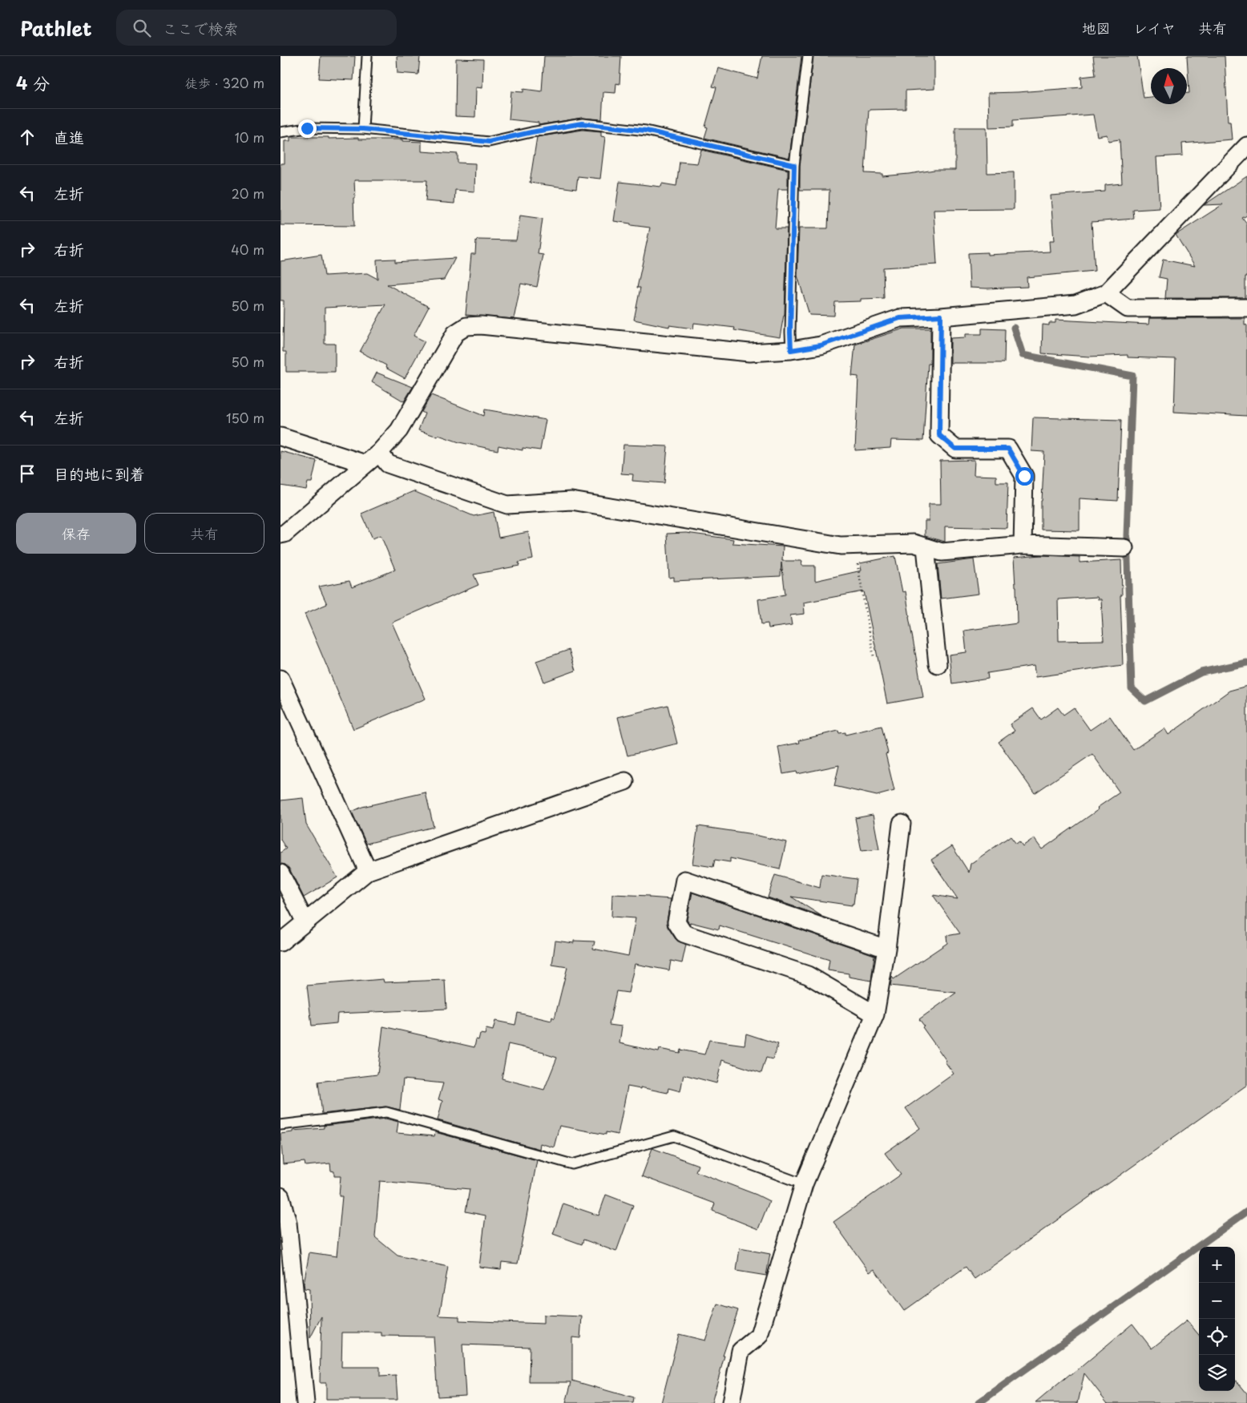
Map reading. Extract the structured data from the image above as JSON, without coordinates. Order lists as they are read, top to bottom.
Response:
{
  "north": "top",
  "page": {
    "header": "Pathlet",
    "search": "ここで検索",
    "nav": ["地図", "レイヤ", "共有"],
    "heading": ["4 分", "徒歩 · 320 m"],
    "list": [
      ["直進", "10 m"],
      ["左折", "20 m"],
      ["右折", "40 m"],
      ["左折", "50 m"],
      ["右折", "50 m"],
      ["左折", "150 m"],
      "目的地に到着"
    ],
    "buttons": ["保存", "共有"],
    "map_buttons": ["+", "−"]
  }
}
